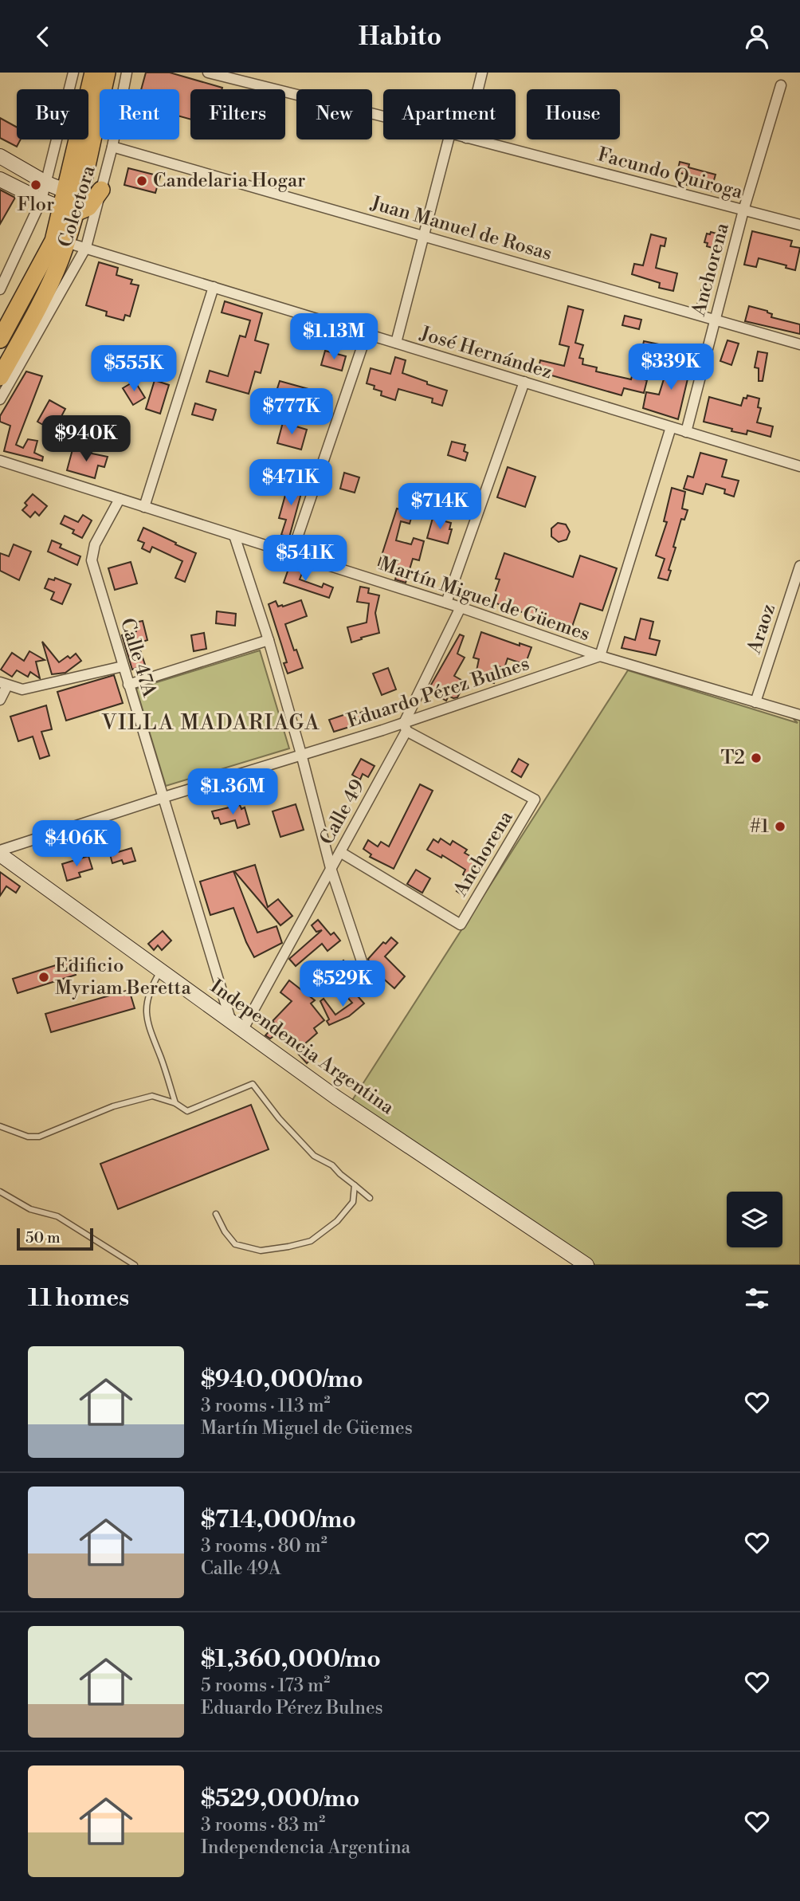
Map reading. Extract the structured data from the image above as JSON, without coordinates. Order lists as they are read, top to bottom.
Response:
{
  "streets": {
    "main road": ["Independencia Argentina"],
    "street": [
      "Facundo Quiroga",
      "Colectora",
      "Juan Manuel de Rosas",
      "Anchorena",
      "José Hernández",
      "Martín Miguel de Güemes",
      "Araoz",
      "Calle 47A",
      "Eduardo Pérez Bulnes",
      "Calle 49"
    ]
  },
  "crossings": [
    ["Facundo Quiroga", "Anchorena"],
    ["Colectora", "Juan Manuel de Rosas"],
    ["Colectora", "José Hernández"],
    ["Juan Manuel de Rosas", "Anchorena"],
    ["Anchorena", "José Hernández"],
    ["Anchorena", "Eduardo Pérez Bulnes"],
    ["Anchorena", "Calle 49"],
    ["Martín Miguel de Güemes", "Araoz"],
    ["Martín Miguel de Güemes", "Calle 47A"],
    ["Martín Miguel de Güemes", "Eduardo Pérez Bulnes"],
    ["Martín Miguel de Güemes", "Calle 49"],
    ["Calle 47A", "Eduardo Pérez Bulnes"],
    ["Calle 47A", "Calle 49"],
    ["Calle 47A", "Independencia Argentina"],
    ["Eduardo Pérez Bulnes", "Calle 49"],
    ["Eduardo Pérez Bulnes", "Independencia Argentina"],
    ["Calle 49", "Independencia Argentina"]
  ],
  "districts": ["VILLA MADARIAGA"],
  "places": [
    "Candelaria Hogar",
    "Flor",
    "T2",
    "#1",
    "Edificio Myriam Beretta"
  ],
  "scale_bar": "50 m",
  "page": {
    "header": "Habito",
    "chip": [
      "Buy",
      "Rent",
      "Filters",
      "New",
      "Apartment",
      "House"
    ],
    "price": [
      "$1.13M",
      "$339K",
      "$555K",
      "$777K",
      "$940K",
      "$471K",
      "$714K",
      "$541K",
      "$1.36M",
      "$406K",
      "$529K"
    ],
    "scale": "50 m",
    "heading": "11 homes",
    "list": [
      {
        "name": "$940,000/mo",
        "note": "3 rooms · 113 m² · Martín Miguel de Güemes"
      },
      {
        "name": "$714,000/mo",
        "note": "3 rooms · 80 m² · Calle 49A"
      },
      {
        "name": "$1,360,000/mo",
        "note": "5 rooms · 173 m² · Eduardo Pérez Bulnes"
      },
      {
        "name": "$529,000/mo",
        "note": "3 rooms · 83 m² · Independencia Argentina"
      }
    ]
  }
}
